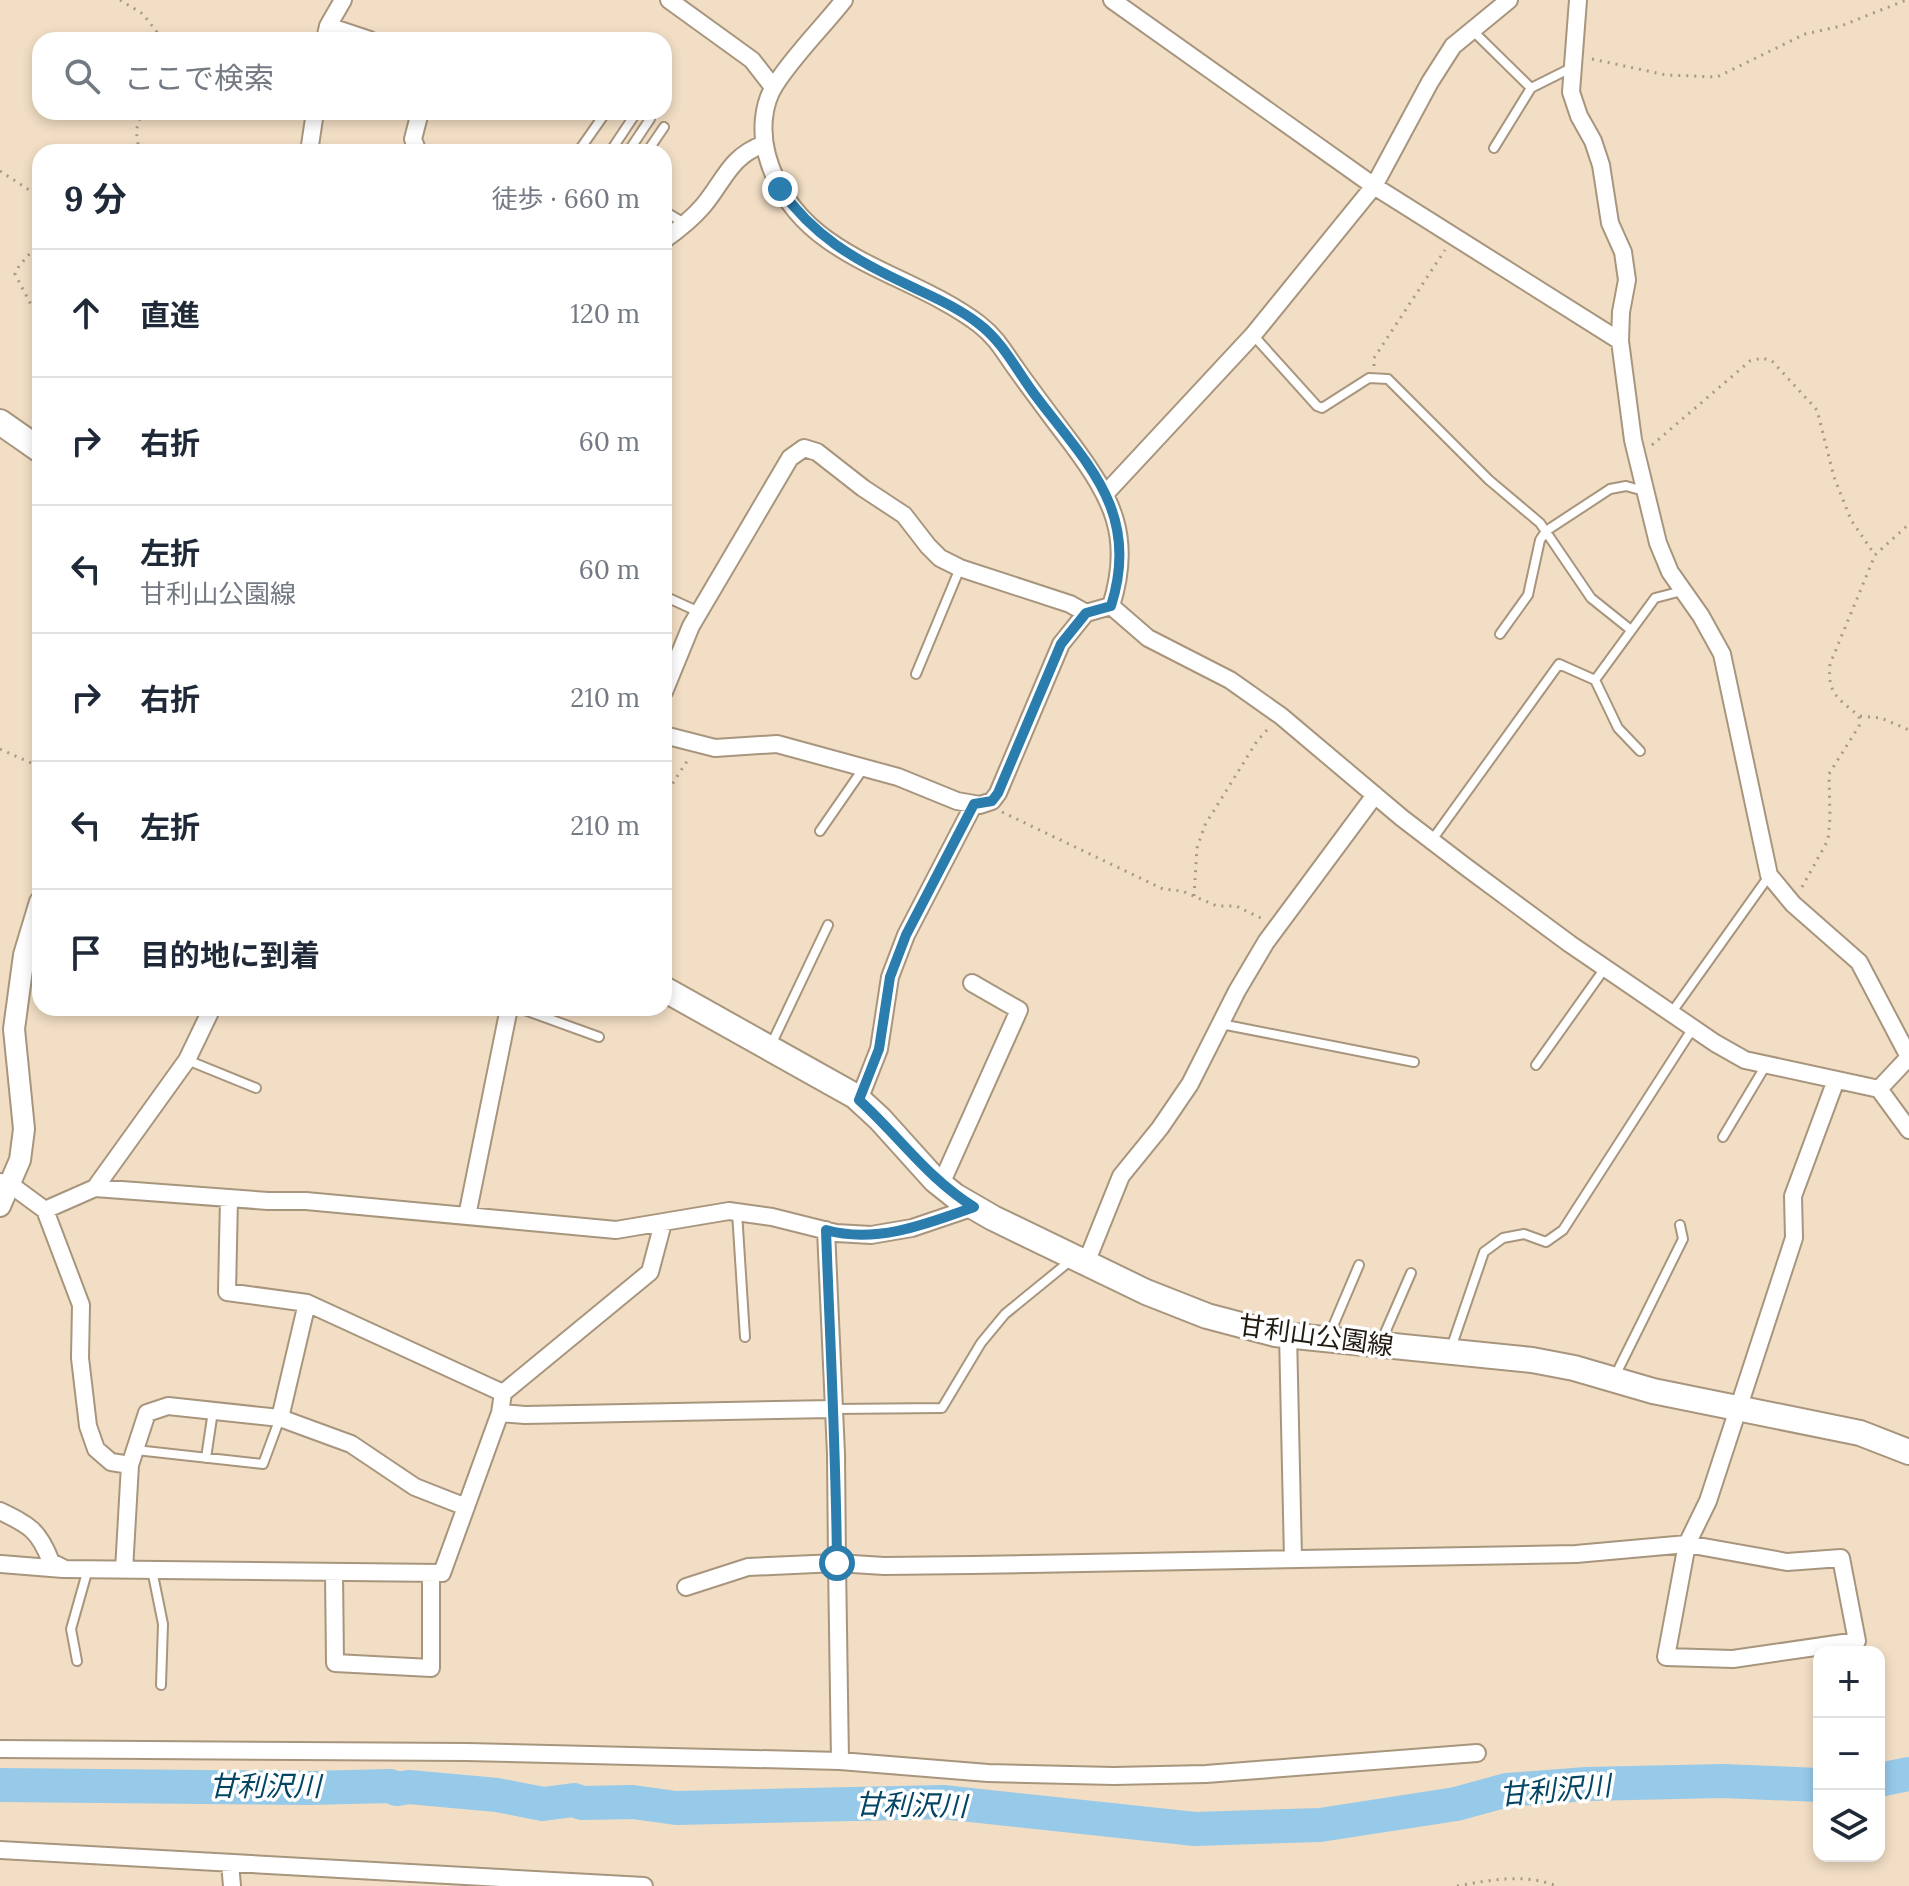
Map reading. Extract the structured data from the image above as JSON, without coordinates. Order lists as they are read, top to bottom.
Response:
{
  "streets": {
    "main road": ["甘利山公園線"]
  },
  "water": ["甘利沢川"],
  "page": {
    "search": "ここで検索",
    "heading": ["9 分", "徒歩 · 660 m"],
    "list": [
      ["直進", "120 m"],
      ["右折", "60 m"],
      ["左折", "甘利山公園線", "60 m"],
      ["右折", "210 m"],
      ["左折", "210 m"],
      "目的地に到着"
    ],
    "map_buttons": ["+", "−"]
  }
}
